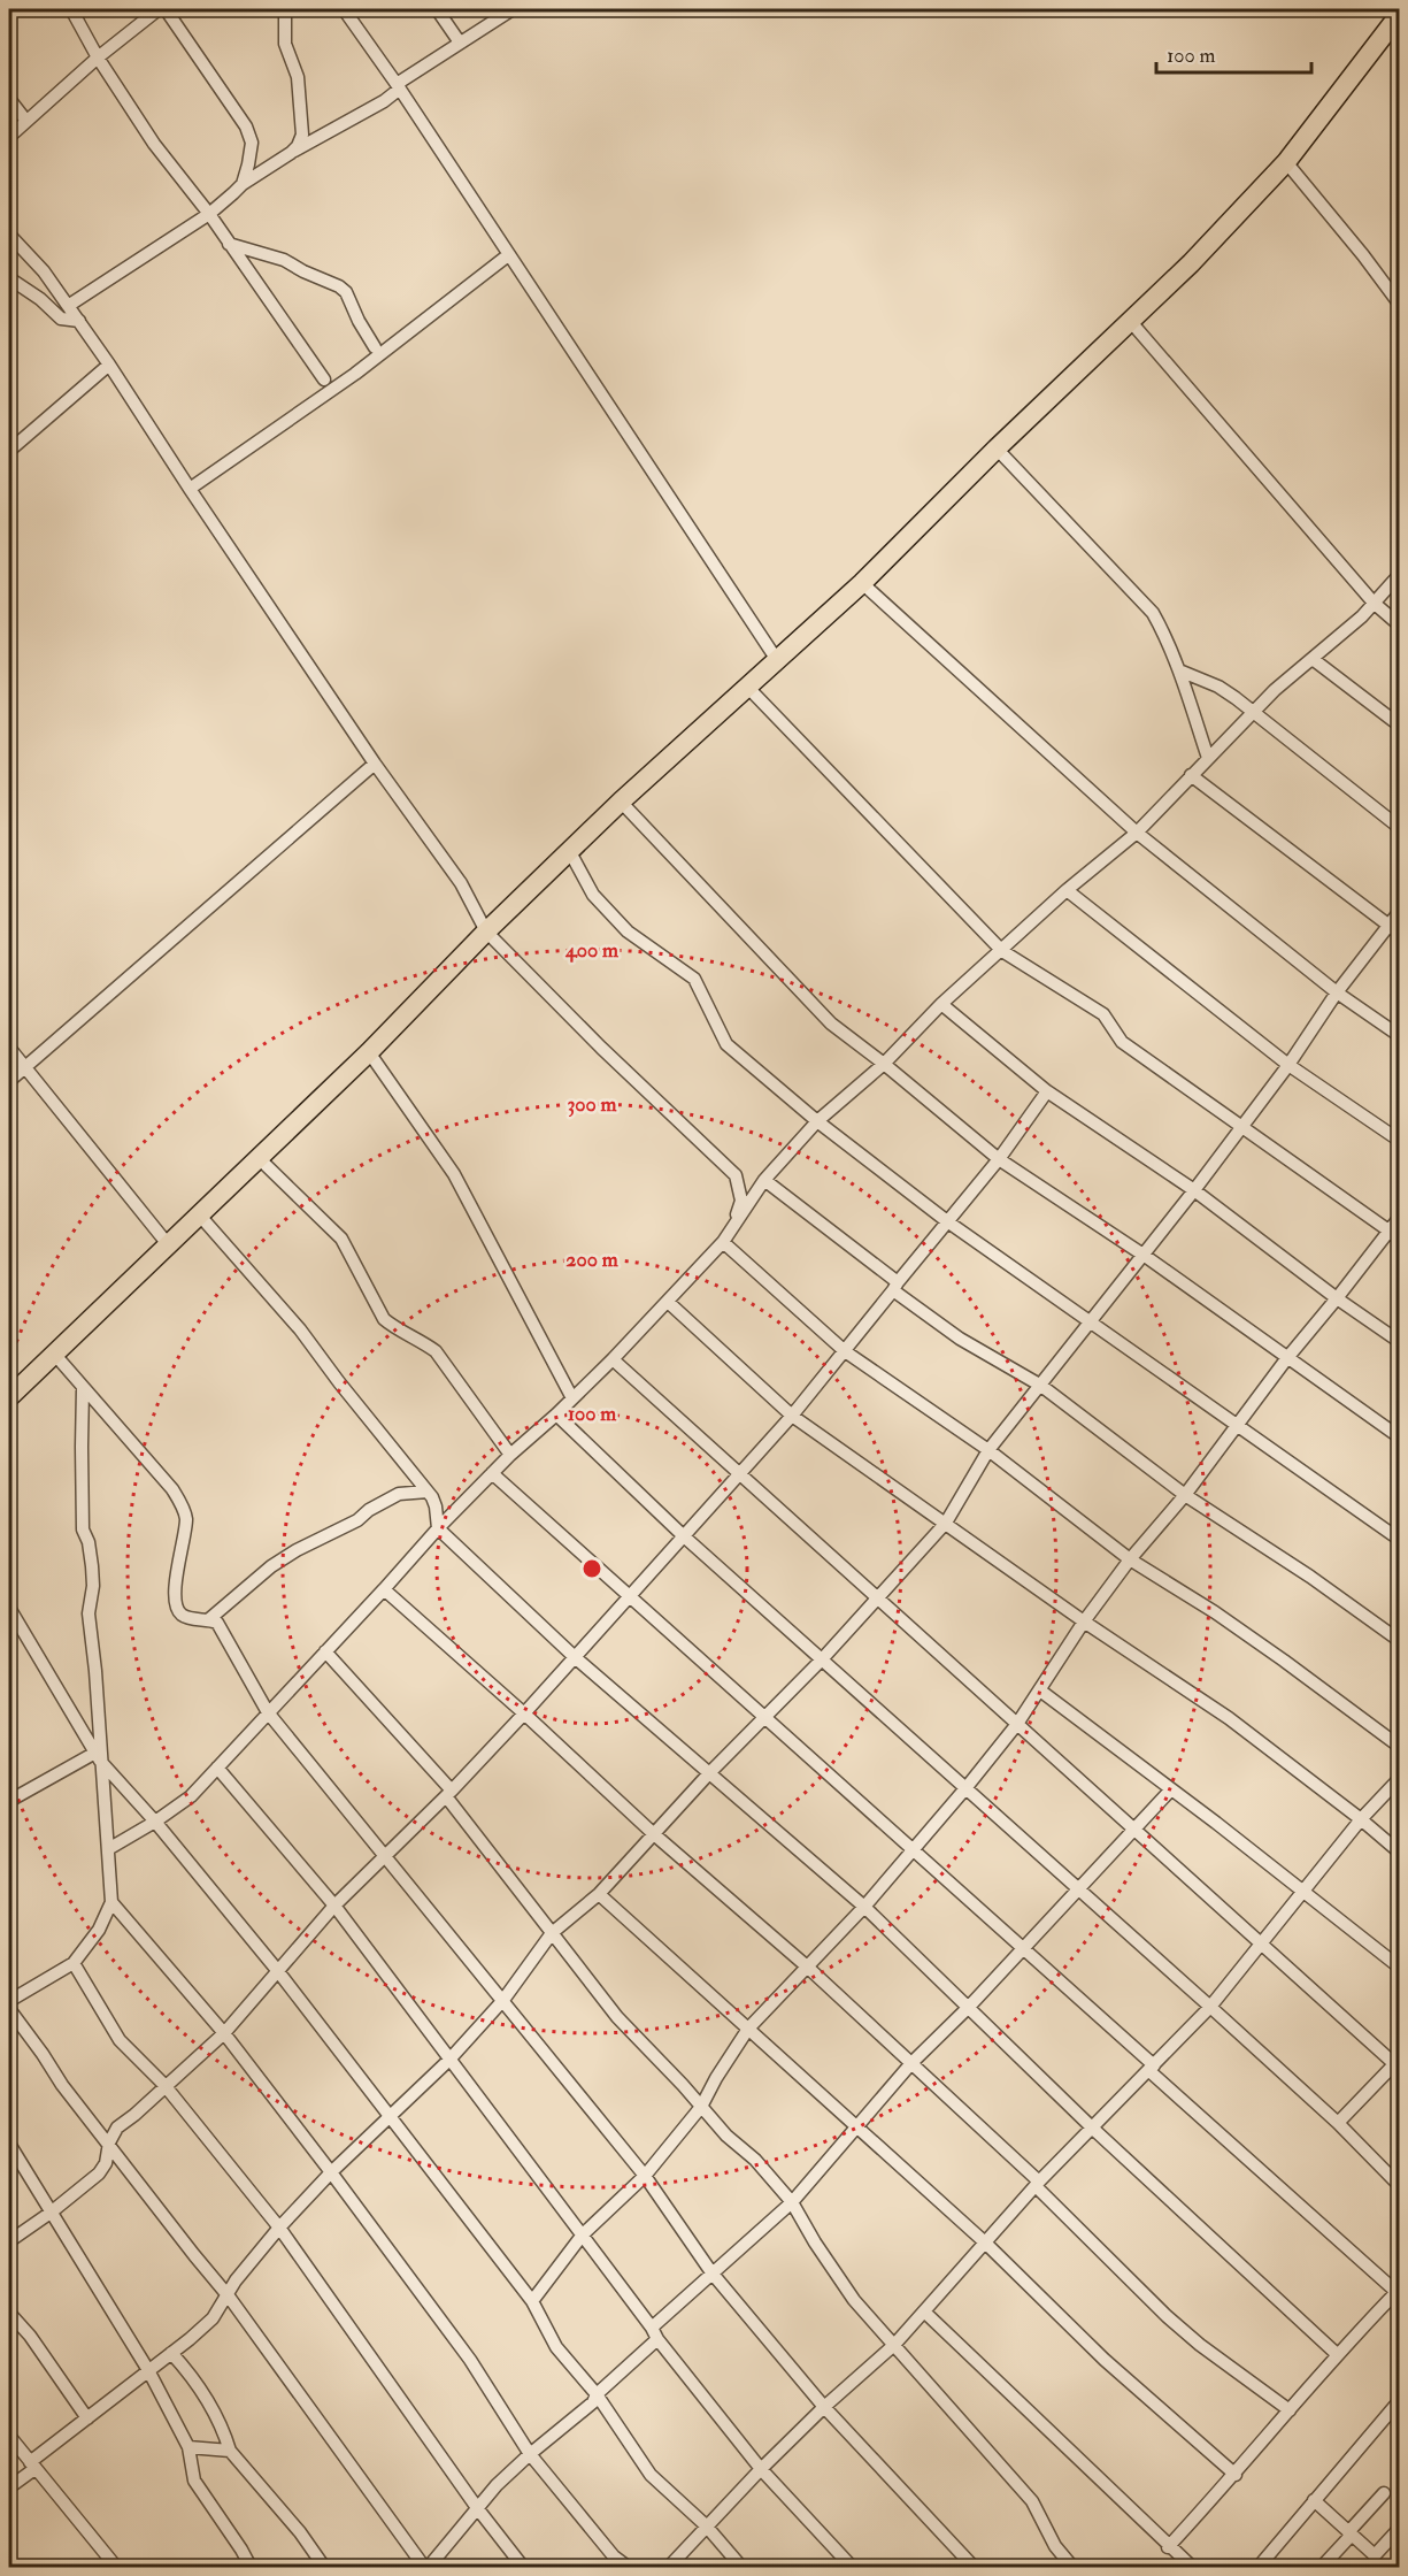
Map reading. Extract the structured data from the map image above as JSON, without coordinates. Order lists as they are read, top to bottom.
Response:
{
  "scale_bar": "100 m",
  "rings": [
    "400 m",
    "300 m",
    "200 m",
    "100 m"
  ]
}
